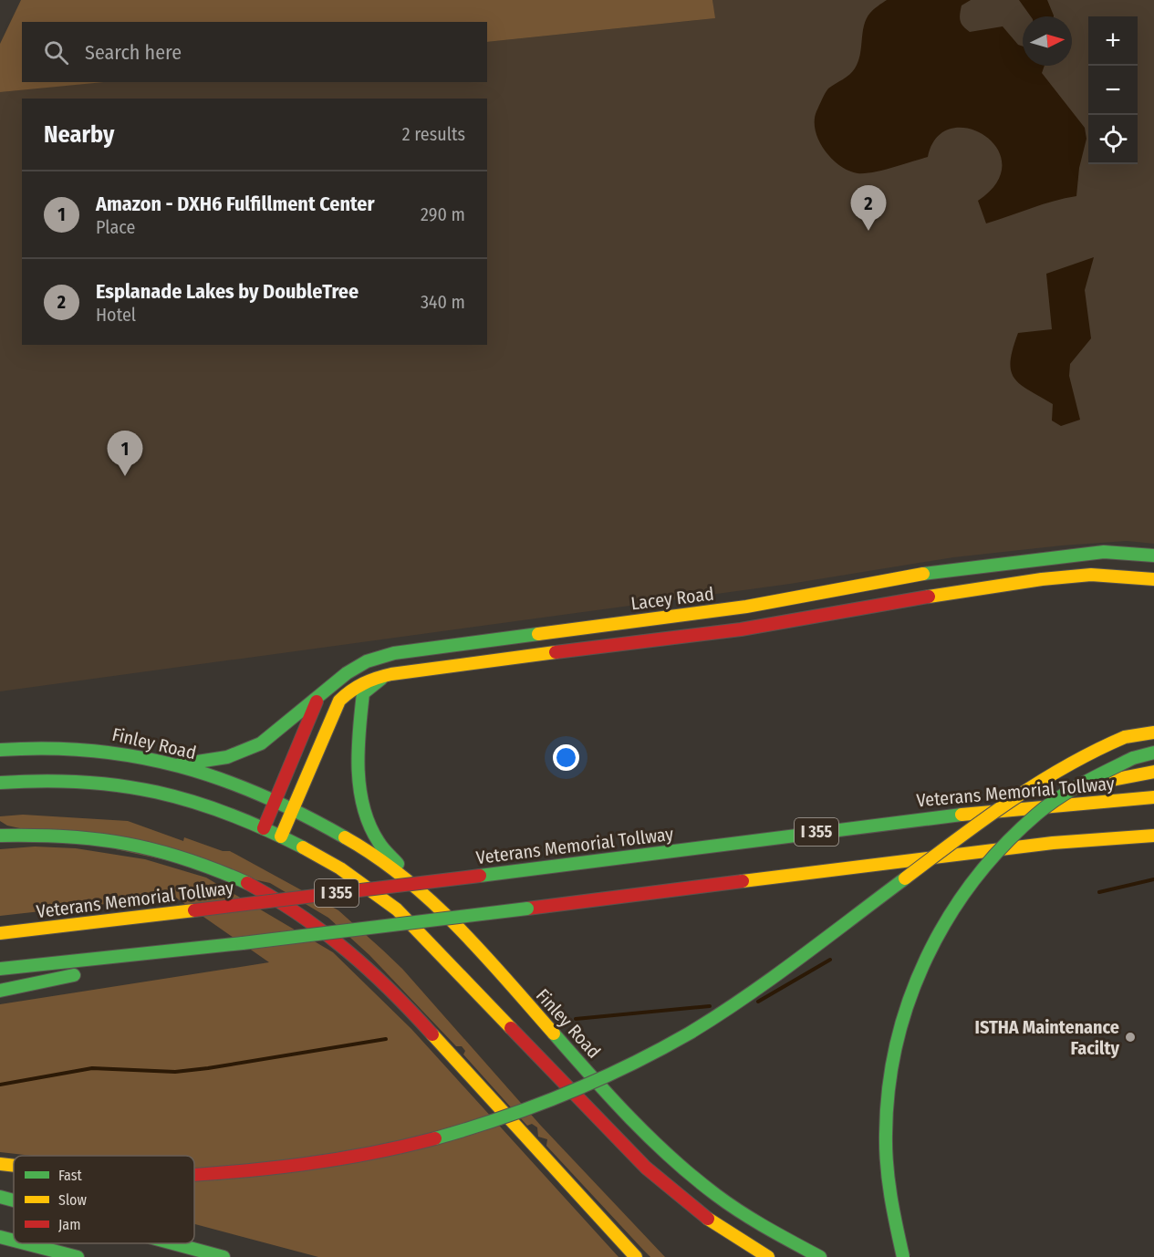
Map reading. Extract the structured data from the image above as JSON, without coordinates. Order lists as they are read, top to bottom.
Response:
{
  "streets": {
    "main road": [
      "Lacey Road",
      "Finley Road",
      "Veterans Memorial Tollway",
      "I 355"
    ]
  },
  "crossings": [
    ["Lacey Road", "Finley Road"]
  ],
  "places": ["ISTHA Maintenance Facilty"],
  "legend": ["Fast", "Slow", "Jam"],
  "north": "right",
  "page": {
    "map_buttons": ["+", "−"],
    "search": "Search here",
    "heading": ["Nearby", "2 results"],
    "list": [
      {
        "mark": "1",
        "name": "Amazon - DXH6 Fulfillment Center",
        "note": "Place",
        "value": "290 m"
      },
      {
        "mark": "2",
        "name": "Esplanade Lakes by DoubleTree",
        "note": "Hotel",
        "value": "340 m"
      }
    ],
    "pins": ["2", "1"]
  }
}
